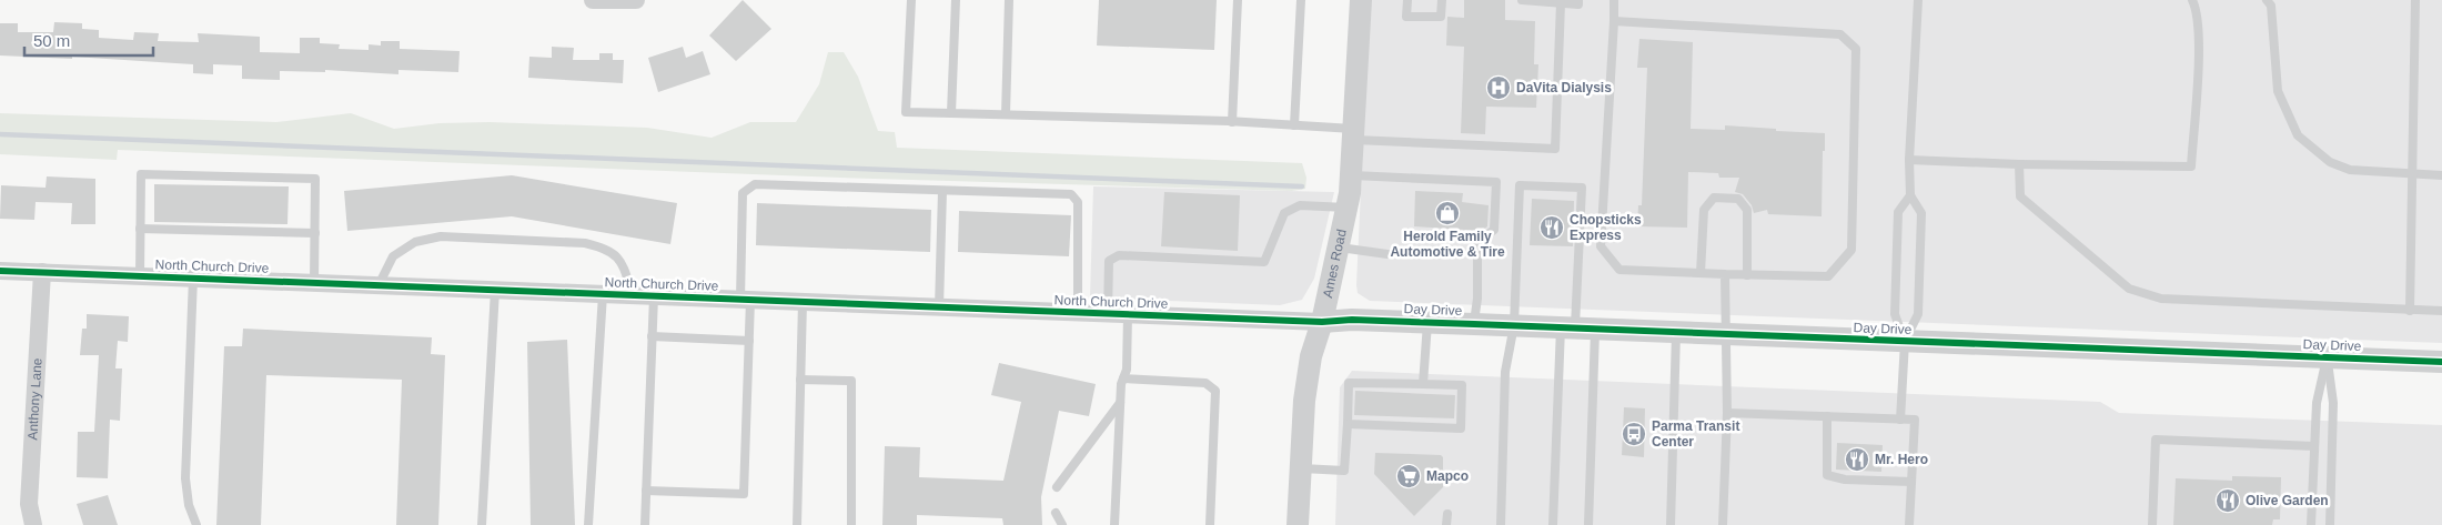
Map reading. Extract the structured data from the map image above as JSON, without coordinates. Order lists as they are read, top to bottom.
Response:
{
  "streets": {
    "street": [
      "Ames Road",
      "North Church Drive",
      "Day Drive",
      "Anthony Lane"
    ]
  },
  "crossings": [
    ["Ames Road", "North Church Drive"],
    ["Ames Road", "Day Drive"],
    ["North Church Drive", "Day Drive"],
    ["North Church Drive", "Anthony Lane"]
  ],
  "places": {
    "hospital": ["DaVita Dialysis"],
    "shop": ["Herold Family Automotive & Tire"],
    "restaurant": ["Chopsticks Express", "Mr. Hero", "Olive Garden"],
    "bus stop": ["Parma Transit Center"],
    "supermarket": ["Mapco"]
  },
  "scale_bar": "50 m"
}
